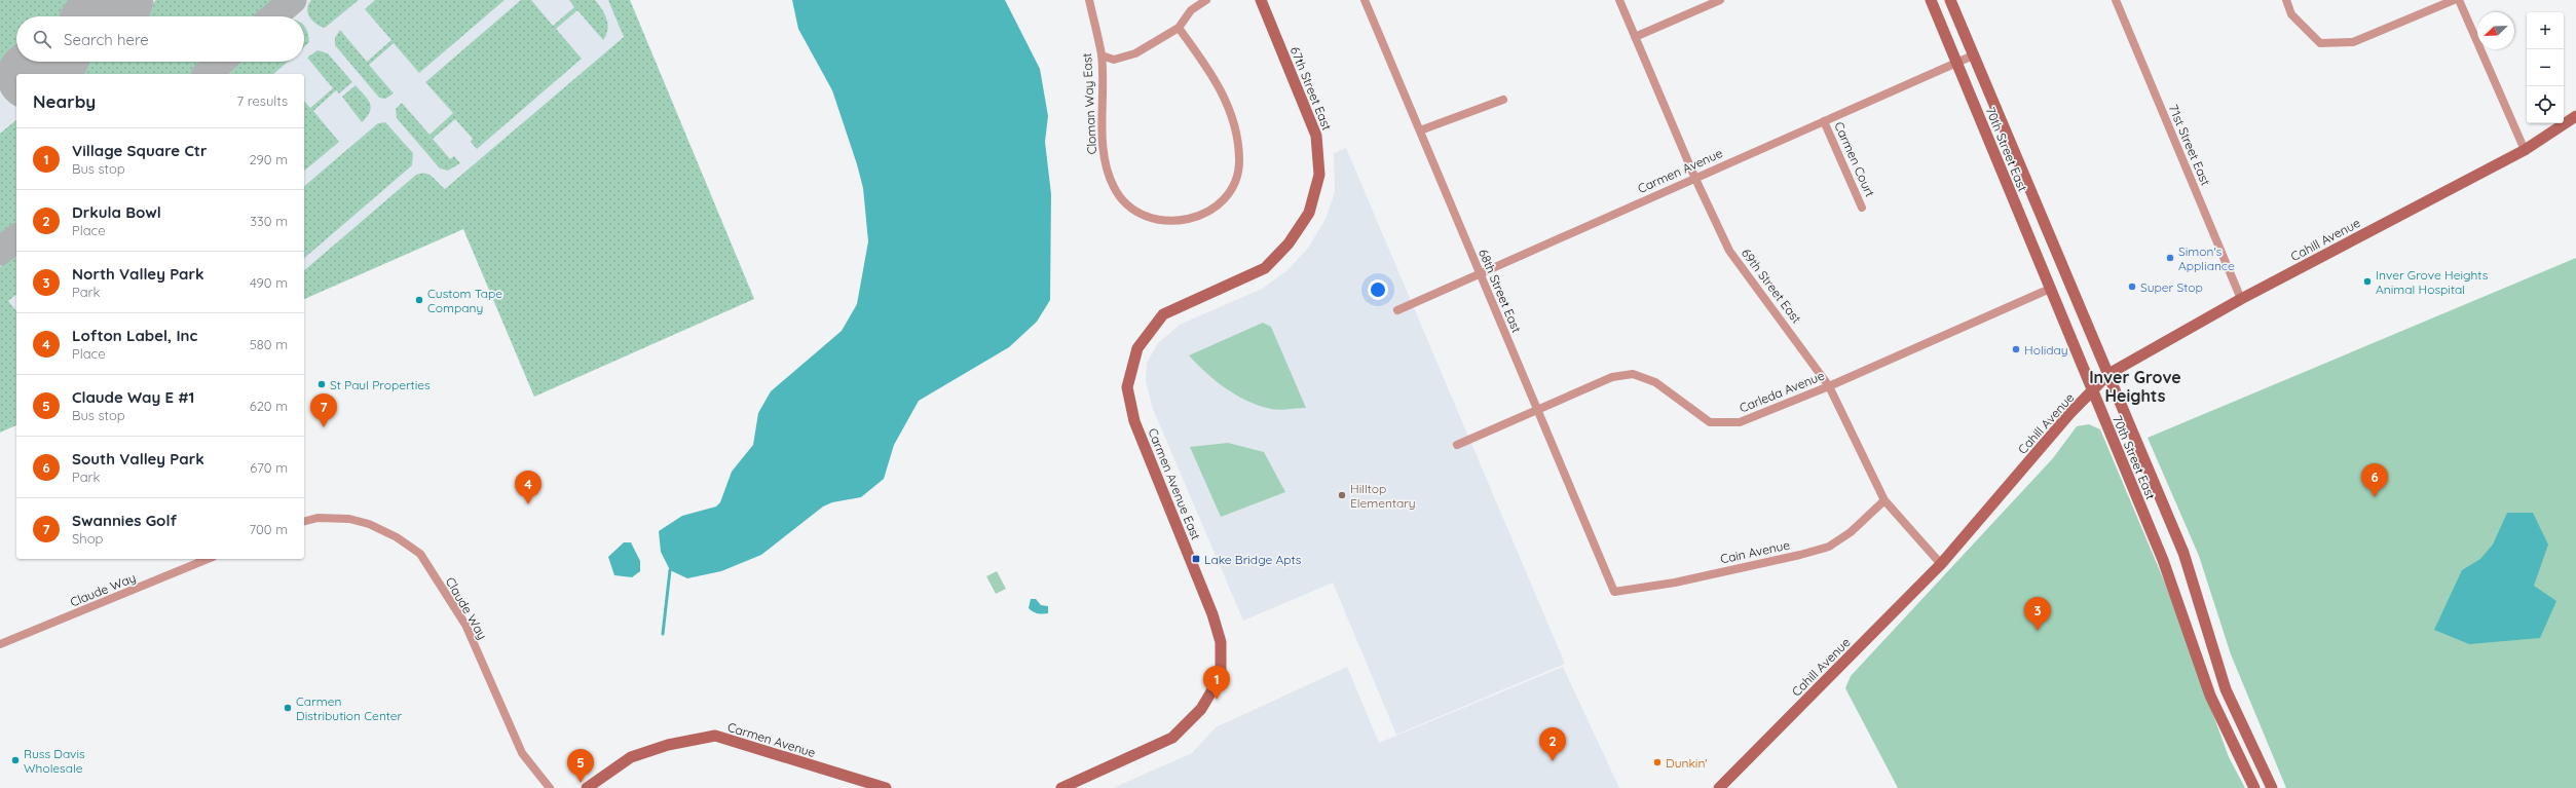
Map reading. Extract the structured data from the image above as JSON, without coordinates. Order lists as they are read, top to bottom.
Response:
{
  "streets": {
    "street": [
      "67th Street East",
      "Cloman Way East",
      "71st Street East",
      "70th Street East",
      "Carmen Court",
      "Carmen Avenue",
      "Cahill Avenue",
      "69th Street East",
      "68th Street East",
      "Carleda Avenue",
      "Carmen Avenue East",
      "Cain Avenue",
      "Claude Way"
    ]
  },
  "crossings": [
    ["67th Street East", "Carmen Avenue East"],
    ["71st Street East", "Cahill Avenue"],
    ["70th Street East", "Carmen Avenue"],
    ["70th Street East", "Cahill Avenue"],
    ["70th Street East", "Carleda Avenue"],
    ["Carmen Court", "Carmen Avenue"],
    ["Carmen Avenue", "69th Street East"],
    ["Carmen Avenue", "68th Street East"],
    ["Cahill Avenue", "69th Street East"],
    ["69th Street East", "Carleda Avenue"],
    ["69th Street East", "Cain Avenue"],
    ["68th Street East", "Carleda Avenue"],
    ["68th Street East", "Cain Avenue"]
  ],
  "districts": ["Inver Grove Heights"],
  "places": {
    "other": [
      "Simon's Appliance",
      "Inver Grove Heights Animal Hospital",
      "Super Stop",
      "Custom Tape Company",
      "Holiday",
      "St Paul Properties",
      "Hilltop Elementary",
      "Carmen Distribution Center",
      "Russ Davis Wholesale",
      "Dunkin'"
    ],
    "transit": ["Lake Bridge Apts"]
  },
  "north": "bottom left",
  "page": {
    "map_buttons": ["+", "−"],
    "search": "Search here",
    "heading": ["Nearby", "7 results"],
    "list": [
      {
        "mark": "1",
        "name": "Village Square Ctr",
        "note": "Bus stop",
        "value": "290 m"
      },
      {
        "mark": "2",
        "name": "Drkula Bowl",
        "note": "Place",
        "value": "330 m"
      },
      {
        "mark": "3",
        "name": "North Valley Park",
        "note": "Park",
        "value": "490 m"
      },
      {
        "mark": "4",
        "name": "Lofton Label, Inc",
        "note": "Place",
        "value": "580 m"
      },
      {
        "mark": "5",
        "name": "Claude Way E #1",
        "note": "Bus stop",
        "value": "620 m"
      },
      {
        "mark": "6",
        "name": "South Valley Park",
        "note": "Park",
        "value": "670 m"
      },
      {
        "mark": "7",
        "name": "Swannies Golf",
        "note": "Shop",
        "value": "700 m"
      }
    ],
    "pins": [
      "7",
      "6",
      "4",
      "3",
      "1",
      "2",
      "5"
    ]
  }
}
